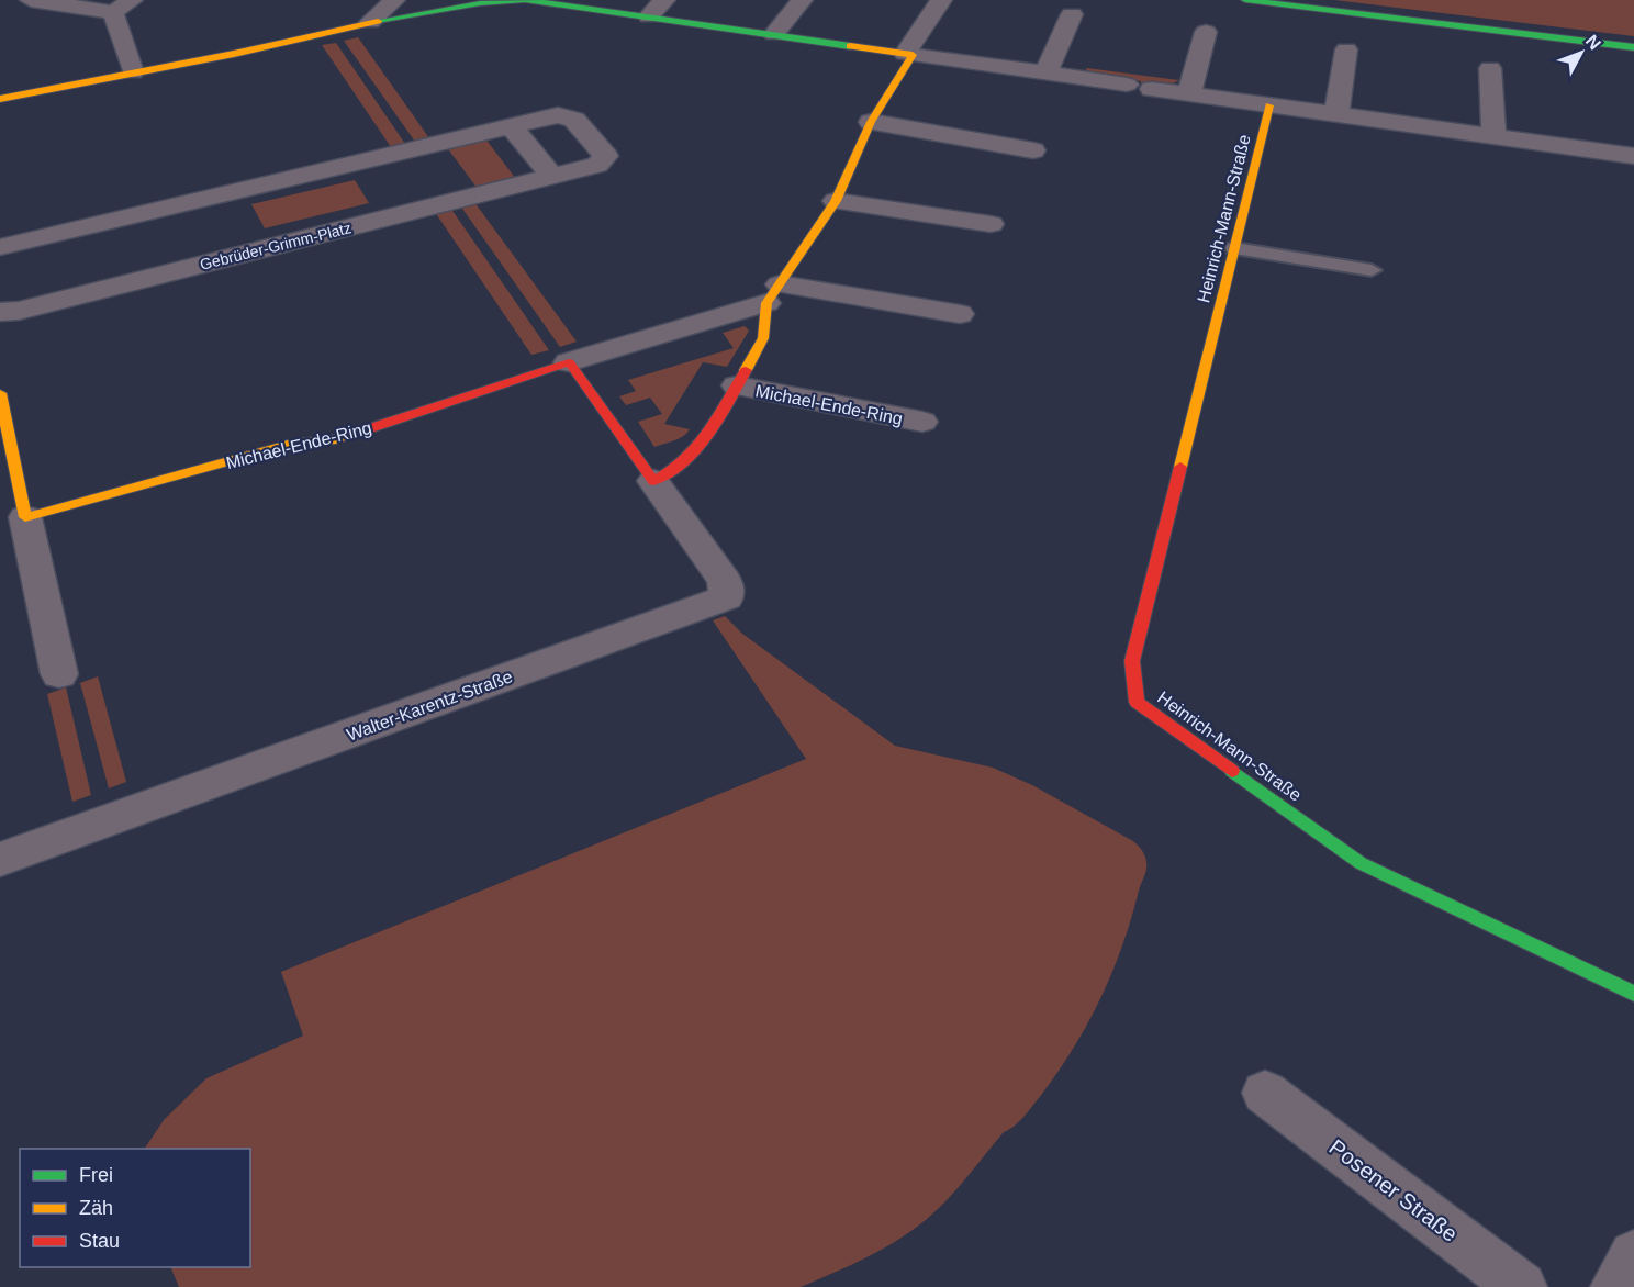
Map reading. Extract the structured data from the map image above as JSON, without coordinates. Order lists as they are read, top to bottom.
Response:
{
  "streets": {
    "street": [
      "Heinrich-Mann-Straße",
      "Gebrüder-Grimm-Platz",
      "Michael-Ende-Ring",
      "Walter-Karentz-Straße",
      "Posener Straße"
    ]
  },
  "crossings": [
    ["Michael-Ende-Ring", "Walter-Karentz-Straße"]
  ],
  "legend": ["Frei", "Zäh", "Stau"],
  "north": "top right"
}
